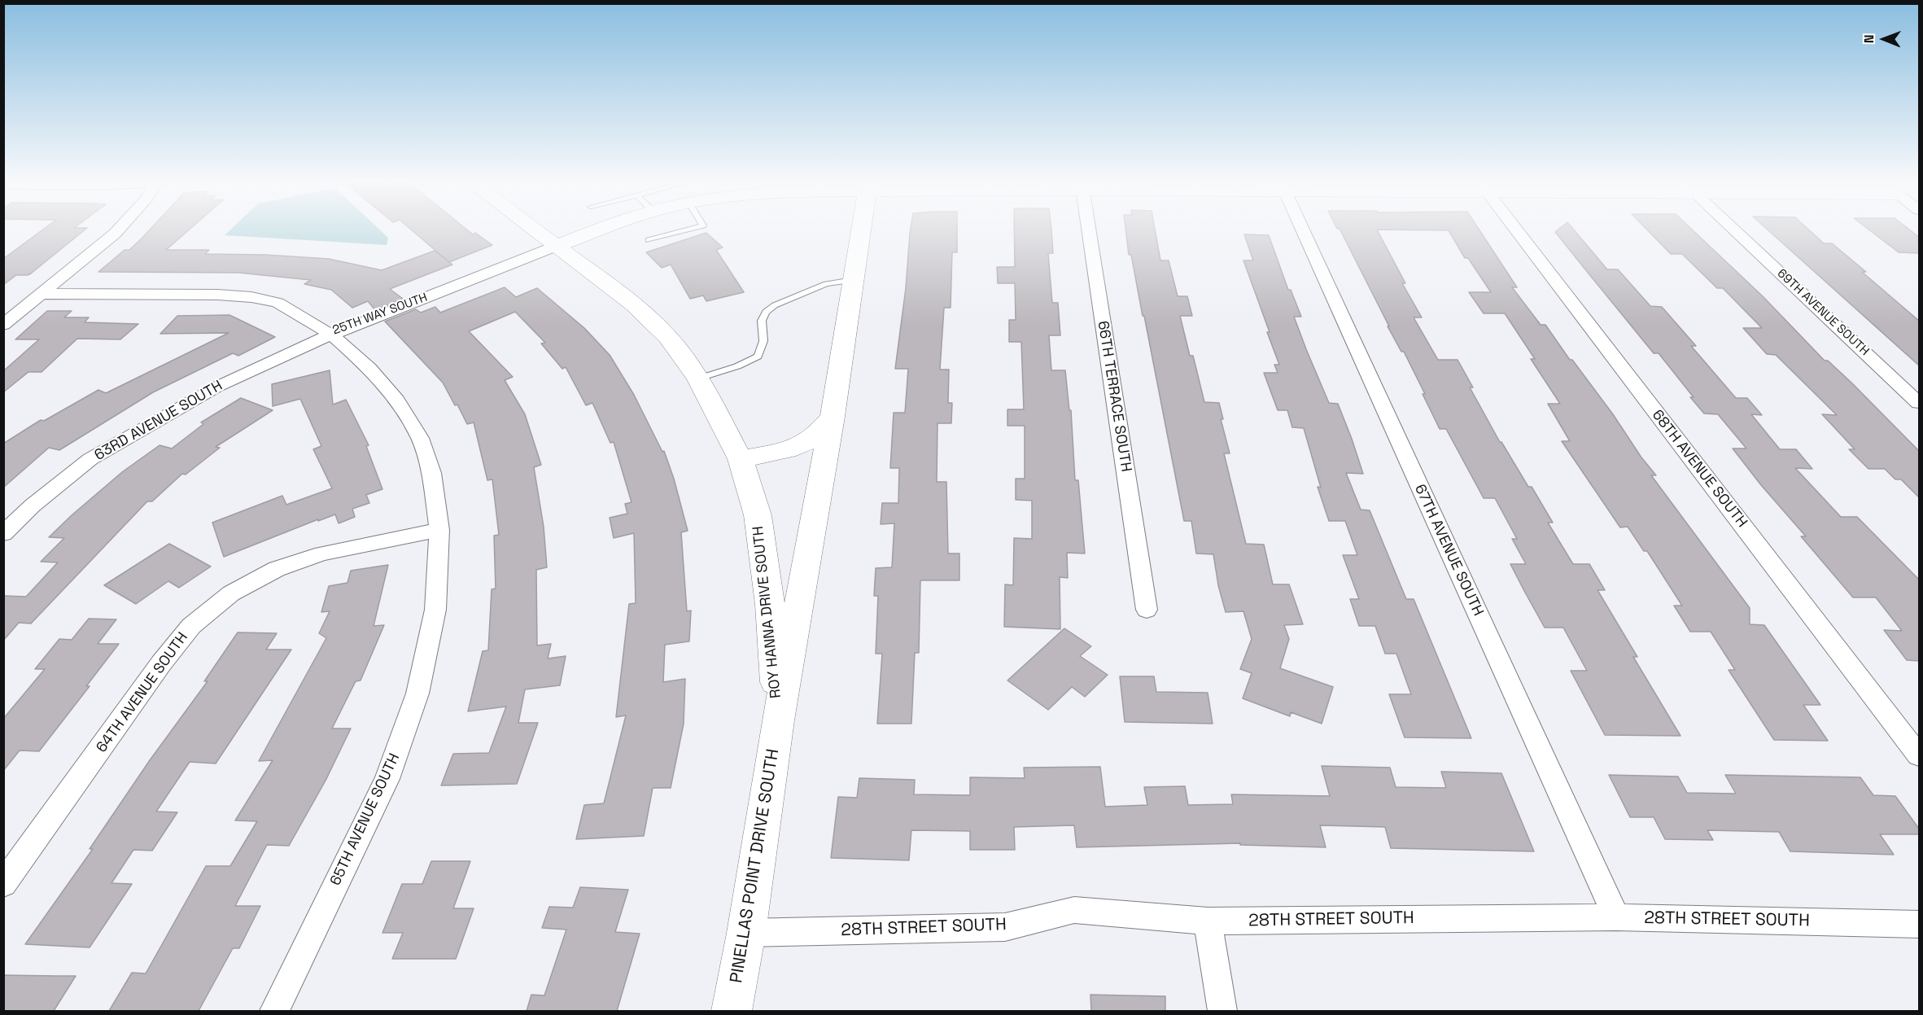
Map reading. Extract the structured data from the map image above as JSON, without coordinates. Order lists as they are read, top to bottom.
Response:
{
  "streets": {
    "street": [
      "69TH AVENUE SOUTH",
      "25TH WAY SOUTH",
      "66TH TERRACE SOUTH",
      "63RD AVENUE SOUTH",
      "68TH AVENUE SOUTH",
      "67TH AVENUE SOUTH",
      "ROY HANNA DRIVE SOUTH",
      "64TH AVENUE SOUTH",
      "65TH AVENUE SOUTH",
      "PINELLAS POINT DRIVE SOUTH",
      "28TH STREET SOUTH"
    ]
  },
  "crossings": [
    ["25TH WAY SOUTH", "63RD AVENUE SOUTH"],
    ["25TH WAY SOUTH", "ROY HANNA DRIVE SOUTH"],
    ["25TH WAY SOUTH", "65TH AVENUE SOUTH"],
    ["63RD AVENUE SOUTH", "65TH AVENUE SOUTH"],
    ["67TH AVENUE SOUTH", "28TH STREET SOUTH"],
    ["ROY HANNA DRIVE SOUTH", "PINELLAS POINT DRIVE SOUTH"],
    ["64TH AVENUE SOUTH", "65TH AVENUE SOUTH"],
    ["PINELLAS POINT DRIVE SOUTH", "28TH STREET SOUTH"]
  ],
  "north": "left"
}
